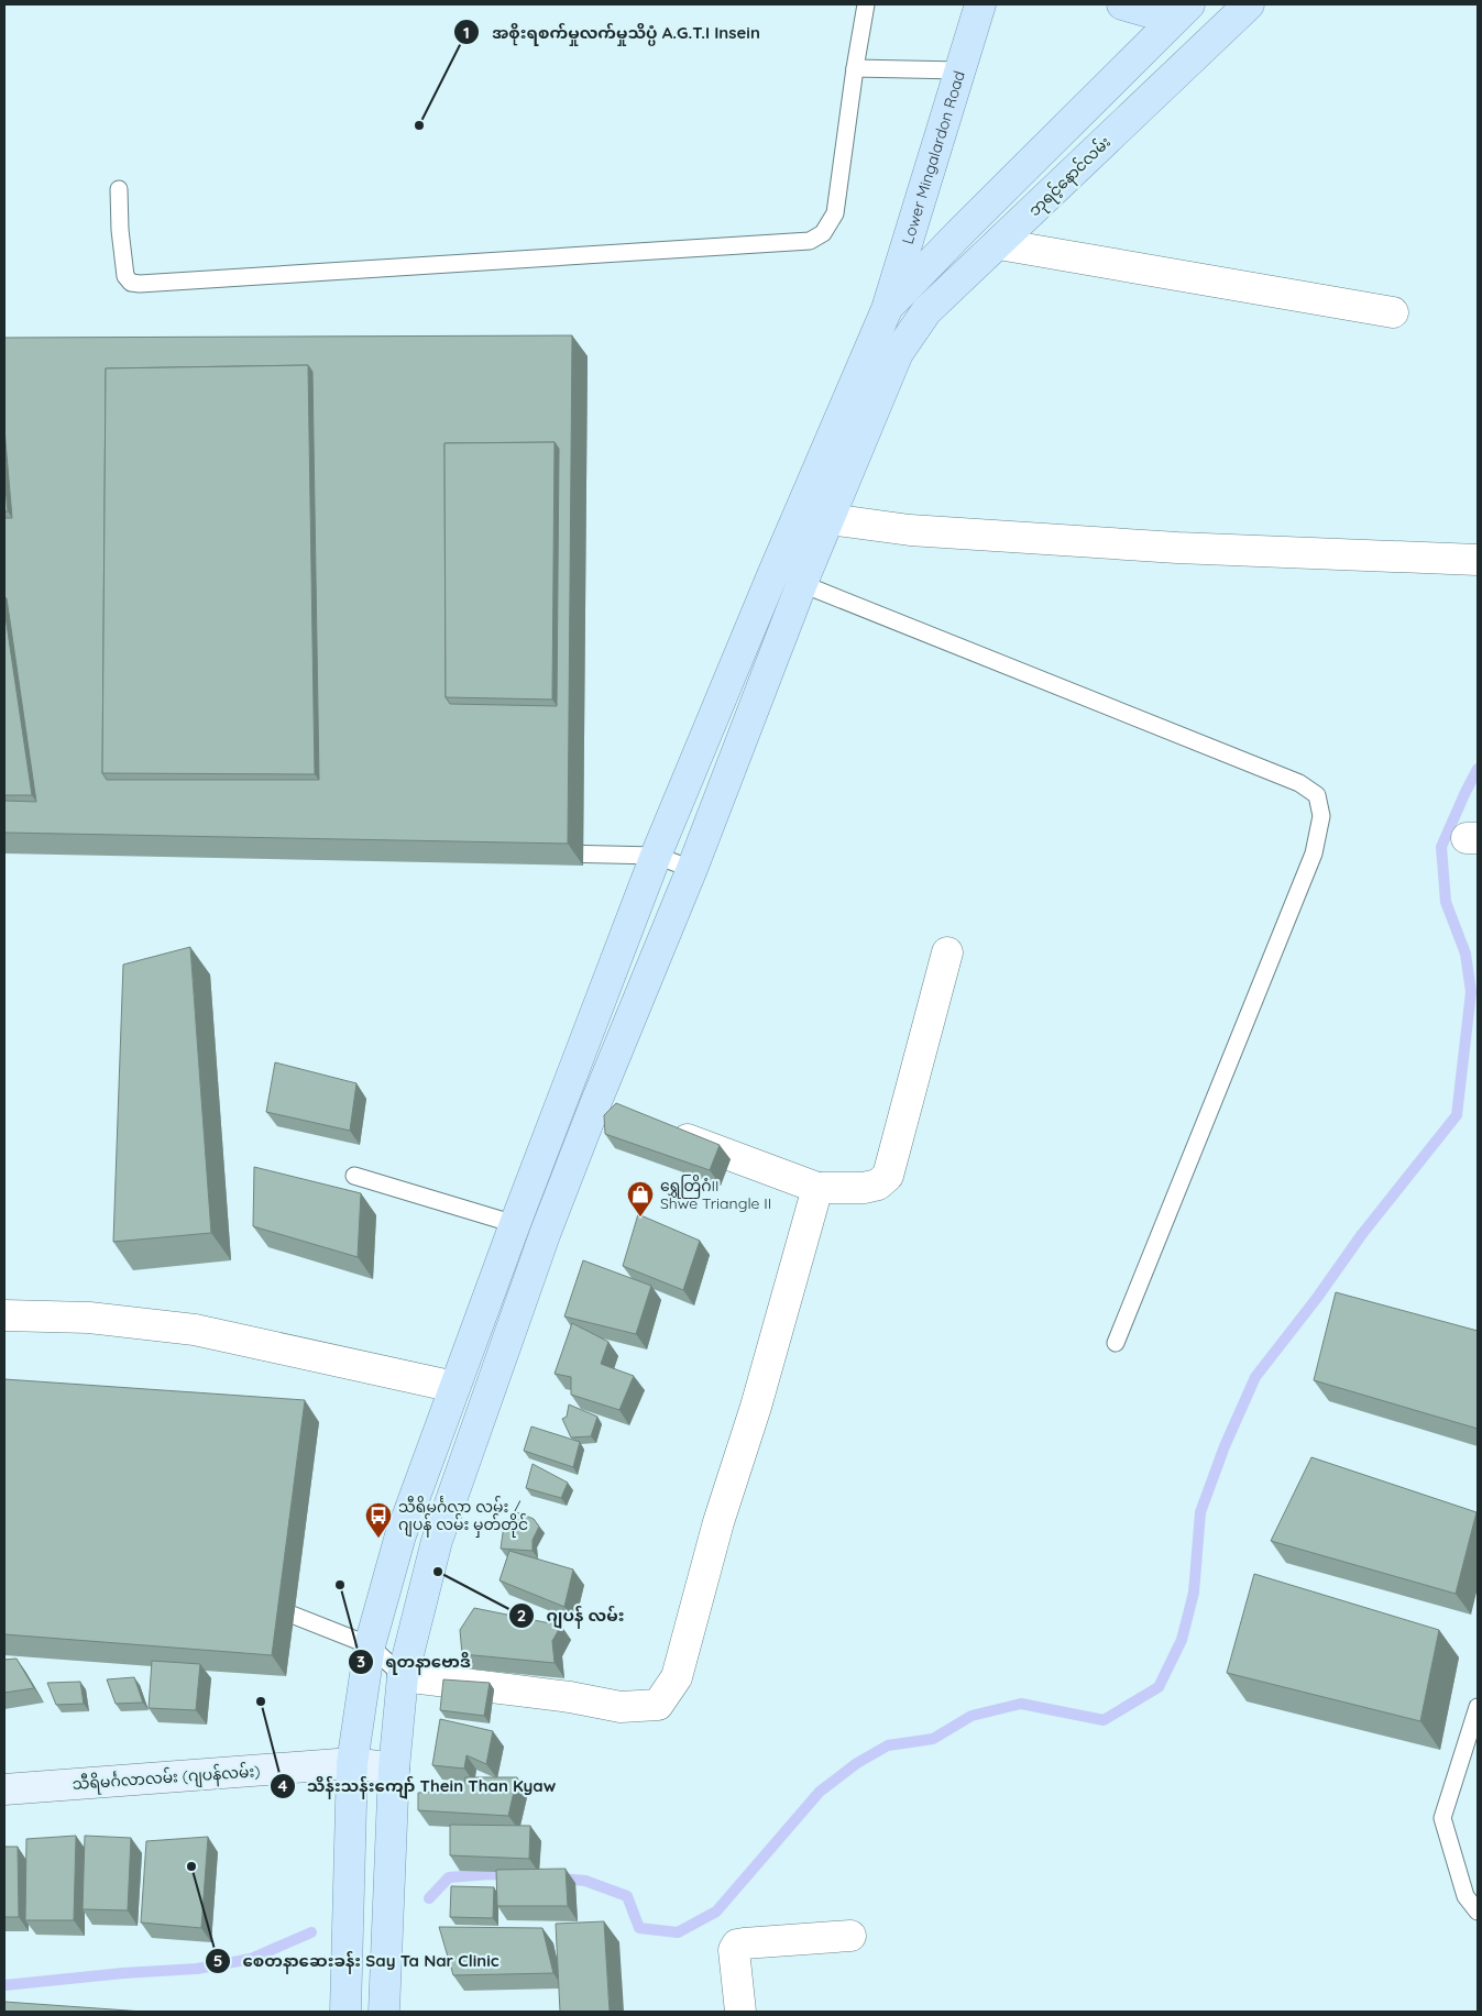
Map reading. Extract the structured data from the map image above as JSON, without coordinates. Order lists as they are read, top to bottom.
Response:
{
  "streets": {
    "main road": ["Lower Mingalardon Road", "ဘုရင့်နောင်လမ်း"],
    "street": ["သီရိမင်္ဂလာလမ်း (ဂျပန်လမ်း)"]
  },
  "crossings": [
    ["ဘုရင့်နောင်လမ်း", "သီရိမင်္ဂလာလမ်း (ဂျပန်လမ်း)"]
  ],
  "places": {
    "other": [
      "အစိုးရစက်မှုလက်မှုသိပ္ပံ A.G.T.I Insein",
      "ဂျပန် လမ်း",
      "ရတနာဗောဒိ",
      "သိန်းသန်းကျော် Thein Than Kyaw",
      "စေတနာဆေးခန်း Say Ta Nar Clinic"
    ],
    "shop": ["ရွှေတြိဂံII Shwe Triangle II"],
    "bus stop": ["သီရိမင်္ဂလာ လမ်း / ဂျပန် လမ်း မှတ်တိုင်"]
  }
}
